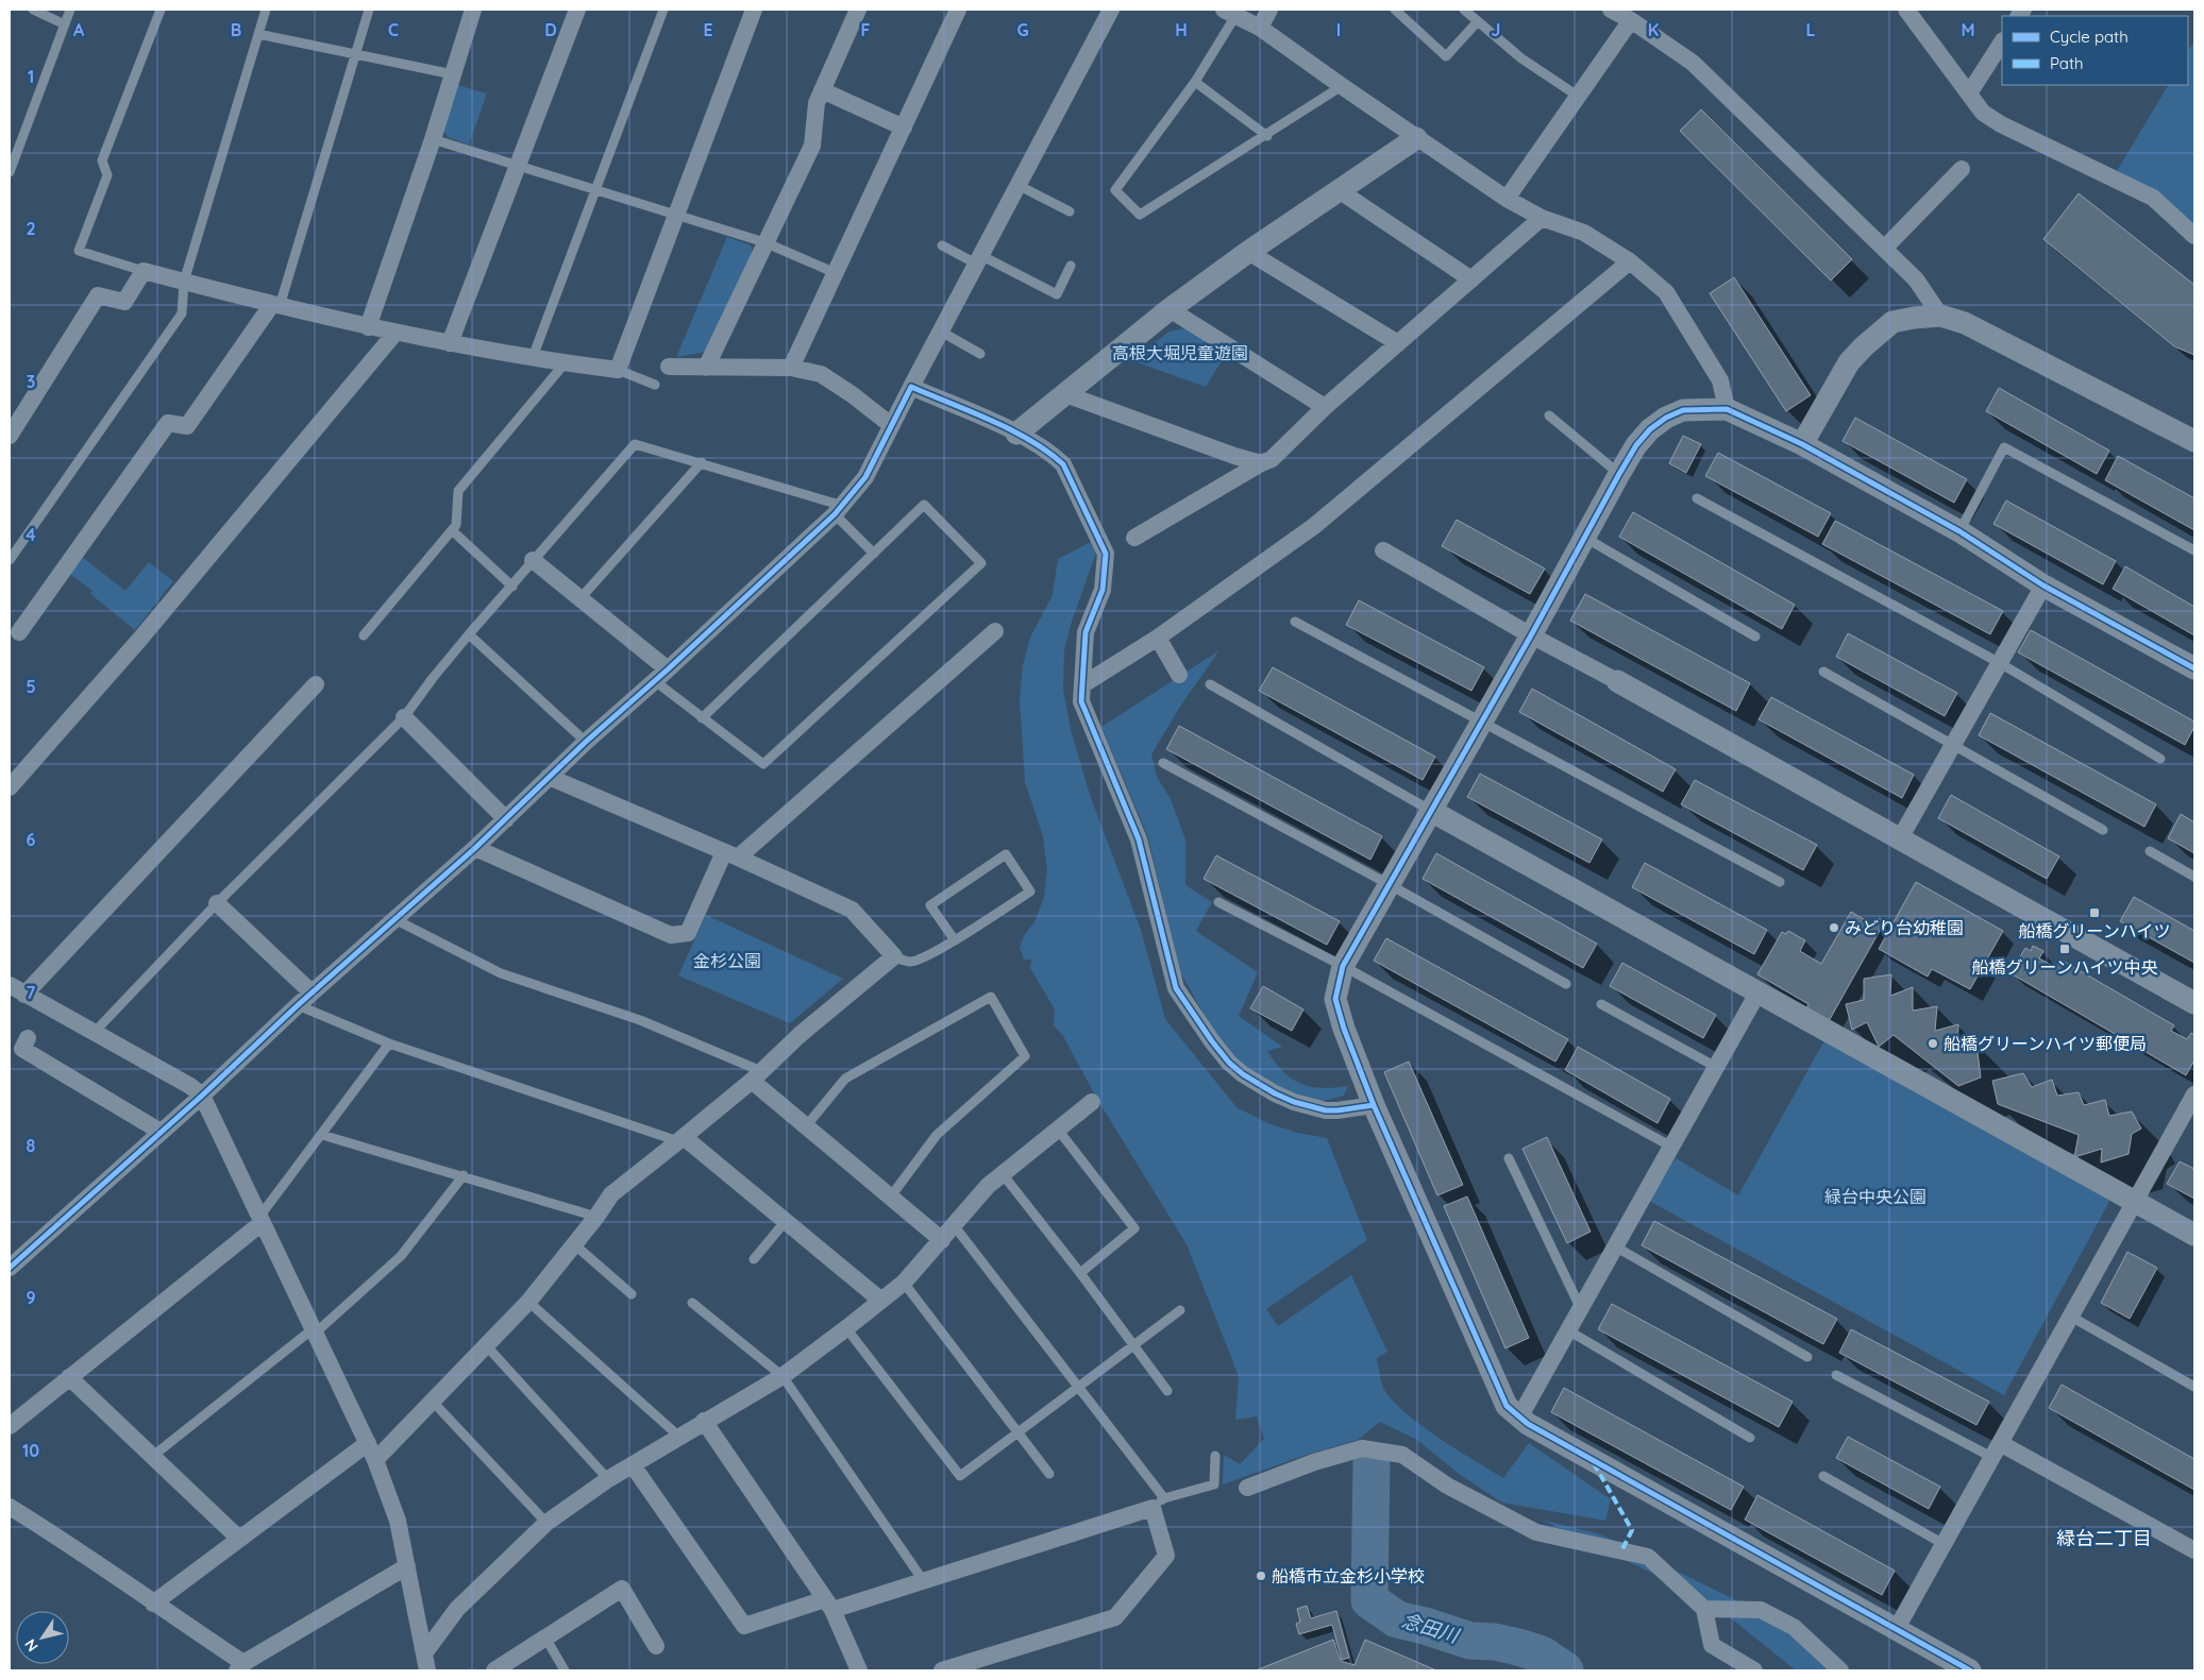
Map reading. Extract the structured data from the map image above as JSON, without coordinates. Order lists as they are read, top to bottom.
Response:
{
  "districts": ["緑台二丁目"],
  "water": ["念田川"],
  "parks": ["高根大堀児童遊園", "金杉公園", "緑台中央公園"],
  "places": {
    "transit": ["船橋グリーンハイツ", "船橋グリーンハイツ中央"],
    "other": ["みどり台幼稚園", "船橋グリーンハイツ郵便局", "船橋市立金杉小学校"]
  },
  "legend": ["Cycle path", "Path"],
  "north": "bottom left",
  "grid": {
    "columns": [
      "A",
      "B",
      "C",
      "D",
      "E",
      "F",
      "G",
      "H",
      "I",
      "J",
      "K",
      "L",
      "M"
    ],
    "rows": [
      "1",
      "2",
      "3",
      "4",
      "5",
      "6",
      "7",
      "8",
      "9",
      "10"
    ]
  }
}
